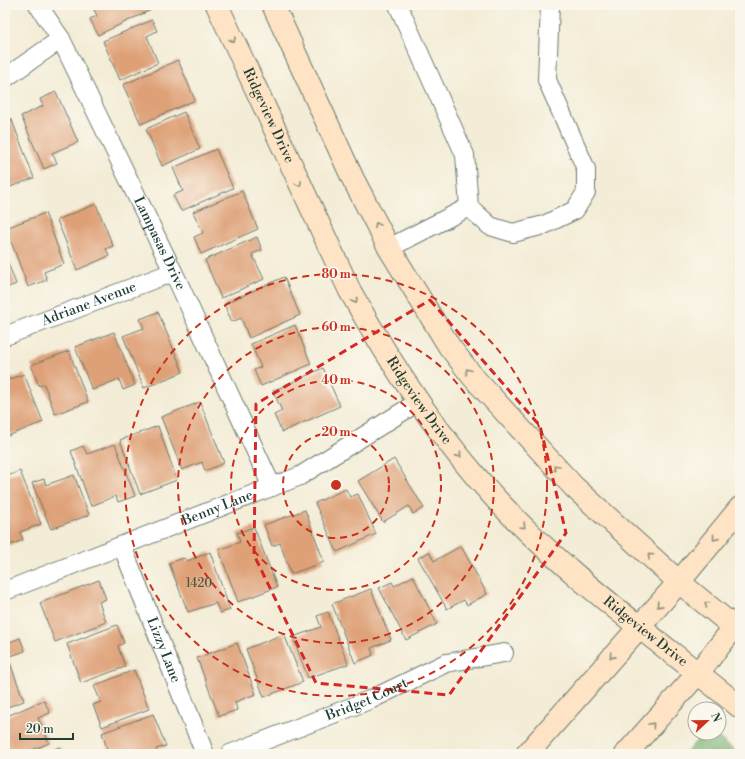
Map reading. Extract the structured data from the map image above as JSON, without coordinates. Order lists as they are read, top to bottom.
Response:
{
  "streets": {
    "main road": ["Ridgeview Drive"],
    "street": [
      "Lampasas Drive",
      "Adriane Avenue",
      "Benny Lane",
      "Lizzy Lane",
      "Bridget Court"
    ]
  },
  "crossings": [
    ["Ridgeview Drive", "Benny Lane"],
    ["Lampasas Drive", "Adriane Avenue"],
    ["Lampasas Drive", "Benny Lane"],
    ["Benny Lane", "Lizzy Lane"]
  ],
  "house_numbers": ["1420"],
  "scale_bar": "20 m",
  "north": "right",
  "rings": [
    "80 m",
    "60 m",
    "40 m",
    "20 m"
  ]
}
